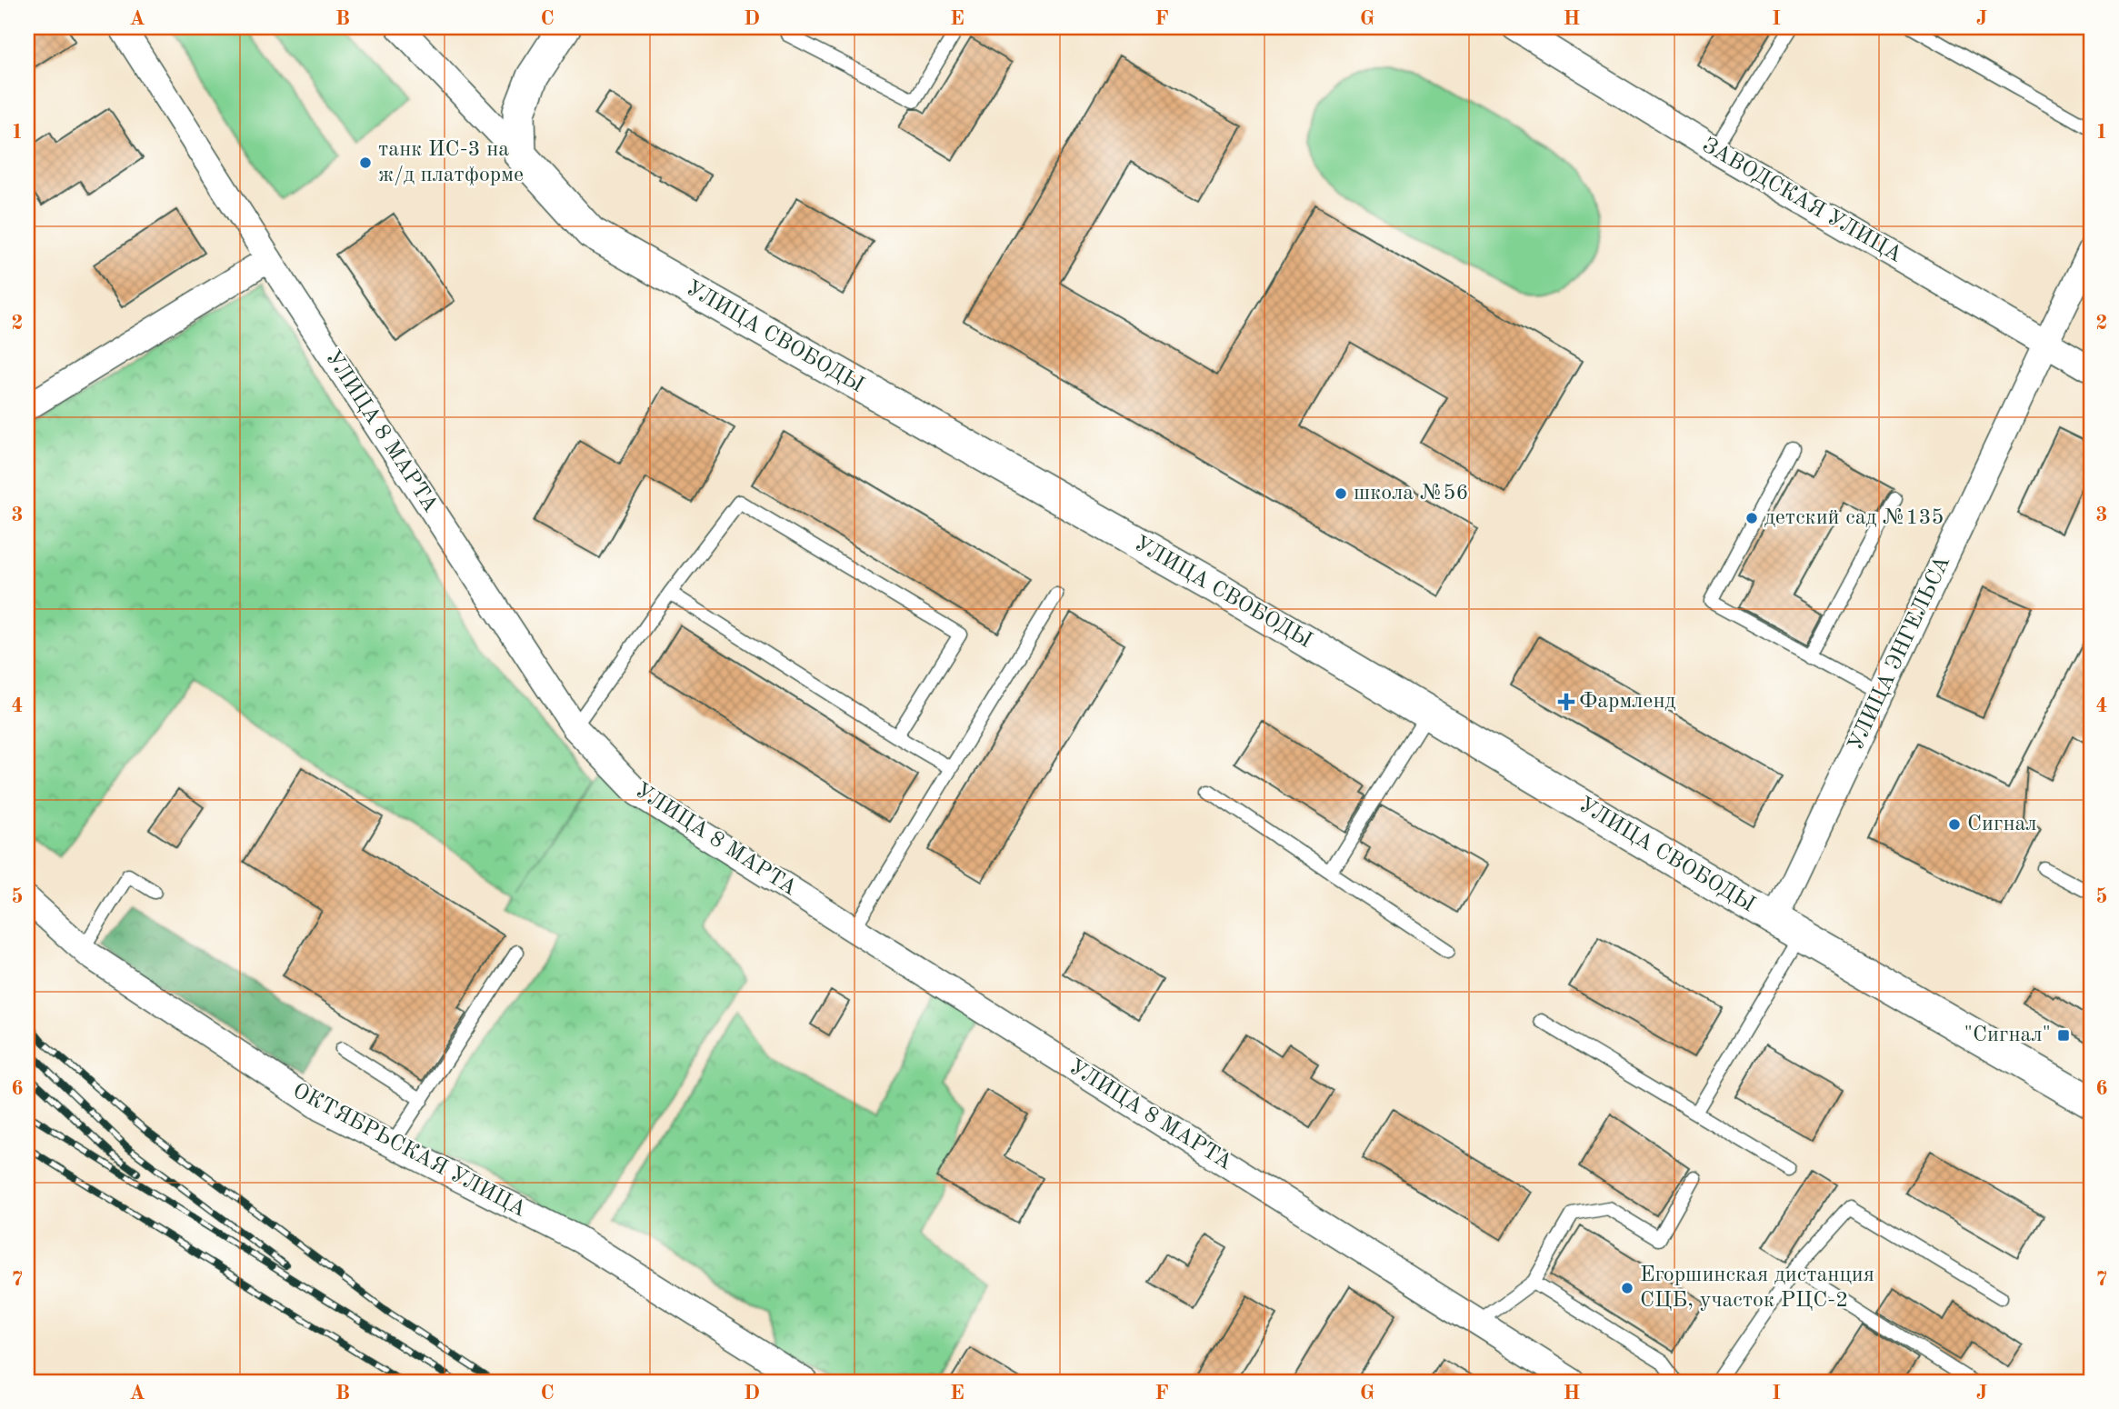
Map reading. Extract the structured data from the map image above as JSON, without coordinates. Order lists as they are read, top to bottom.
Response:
{
  "streets": {
    "street": [
      "ЗАВОДСКАЯ УЛИЦА",
      "УЛИЦА СВОБОДЫ",
      "УЛИЦА 8 МАРТА",
      "УЛИЦА ЭНГЕЛЬСА",
      "ОКТЯБРЬСКАЯ УЛИЦА"
    ]
  },
  "crossings": [
    ["ЗАВОДСКАЯ УЛИЦА", "УЛИЦА ЭНГЕЛЬСА"],
    ["УЛИЦА СВОБОДЫ", "УЛИЦА ЭНГЕЛЬСА"]
  ],
  "places": {
    "other": [
      "танк ИС-3 на ж/д платформе",
      "школа №56",
      "детский сад №135",
      "Сигнал",
      "Егоршинская дистанция СЦБ, участок РЦС-2"
    ],
    "health": ["Фармленд"],
    "transit": ["\"Сигнал\""]
  },
  "grid": {
    "columns": [
      "A",
      "B",
      "C",
      "D",
      "E",
      "F",
      "G",
      "H",
      "I",
      "J"
    ],
    "rows": [
      "1",
      "2",
      "3",
      "4",
      "5",
      "6",
      "7"
    ]
  }
}
